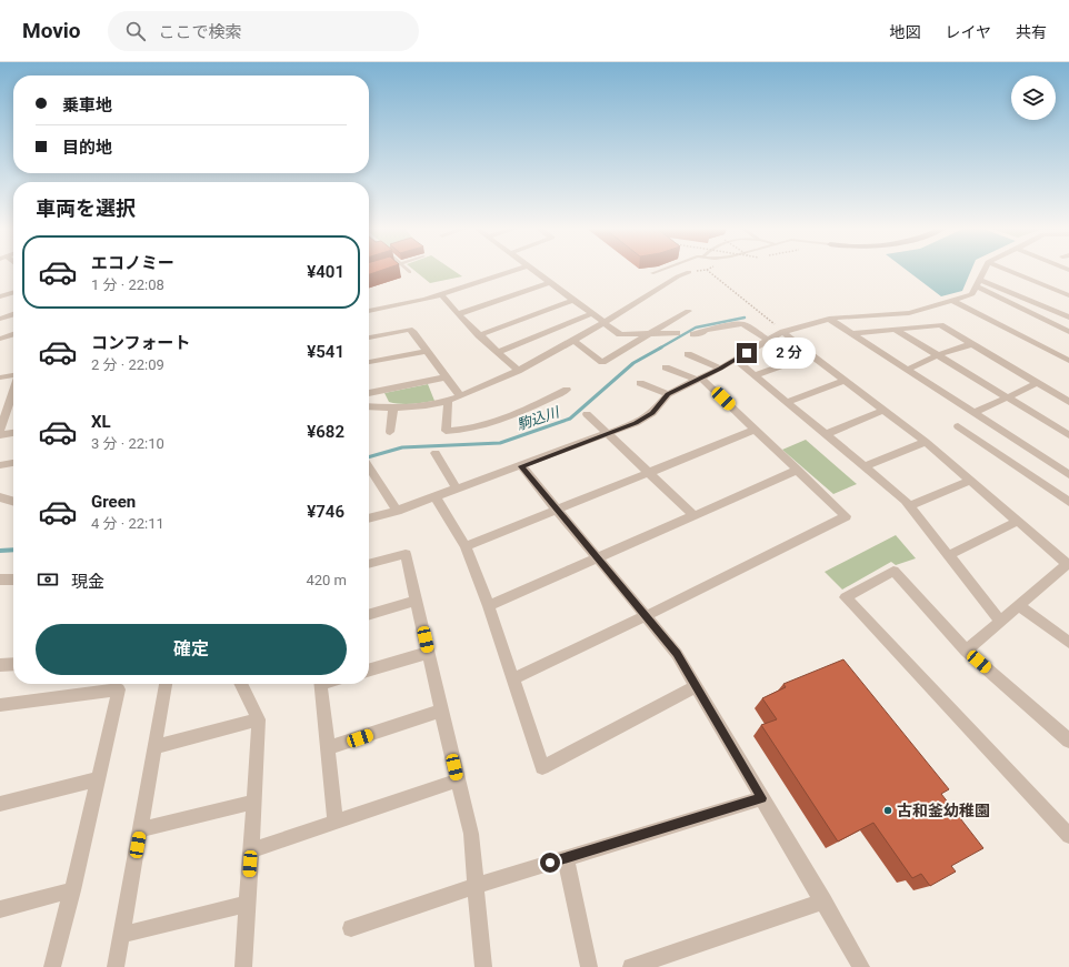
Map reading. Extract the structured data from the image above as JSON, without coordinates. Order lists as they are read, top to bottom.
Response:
{
  "water": ["駒込川"],
  "places": ["古和釜幼稚園"],
  "page": {
    "header": "Movio",
    "search": "ここで検索",
    "nav": ["地図", "レイヤ", "共有"],
    "banner": ["乗車地", "目的地"],
    "heading": "車両を選択",
    "list": [
      {
        "name": "エコノミー",
        "note": "1 分 · 22:08",
        "value": "¥401"
      },
      {
        "name": "コンフォート",
        "note": "2 分 · 22:09",
        "value": "¥541"
      },
      {
        "name": "XL",
        "note": "3 分 · 22:10",
        "value": "¥682"
      },
      {
        "name": "Green",
        "note": "4 分 · 22:11",
        "value": "¥746"
      }
    ],
    "bubble": "2 分",
    "pay": ["現金", "420 m"],
    "buttons": "確定"
  }
}
